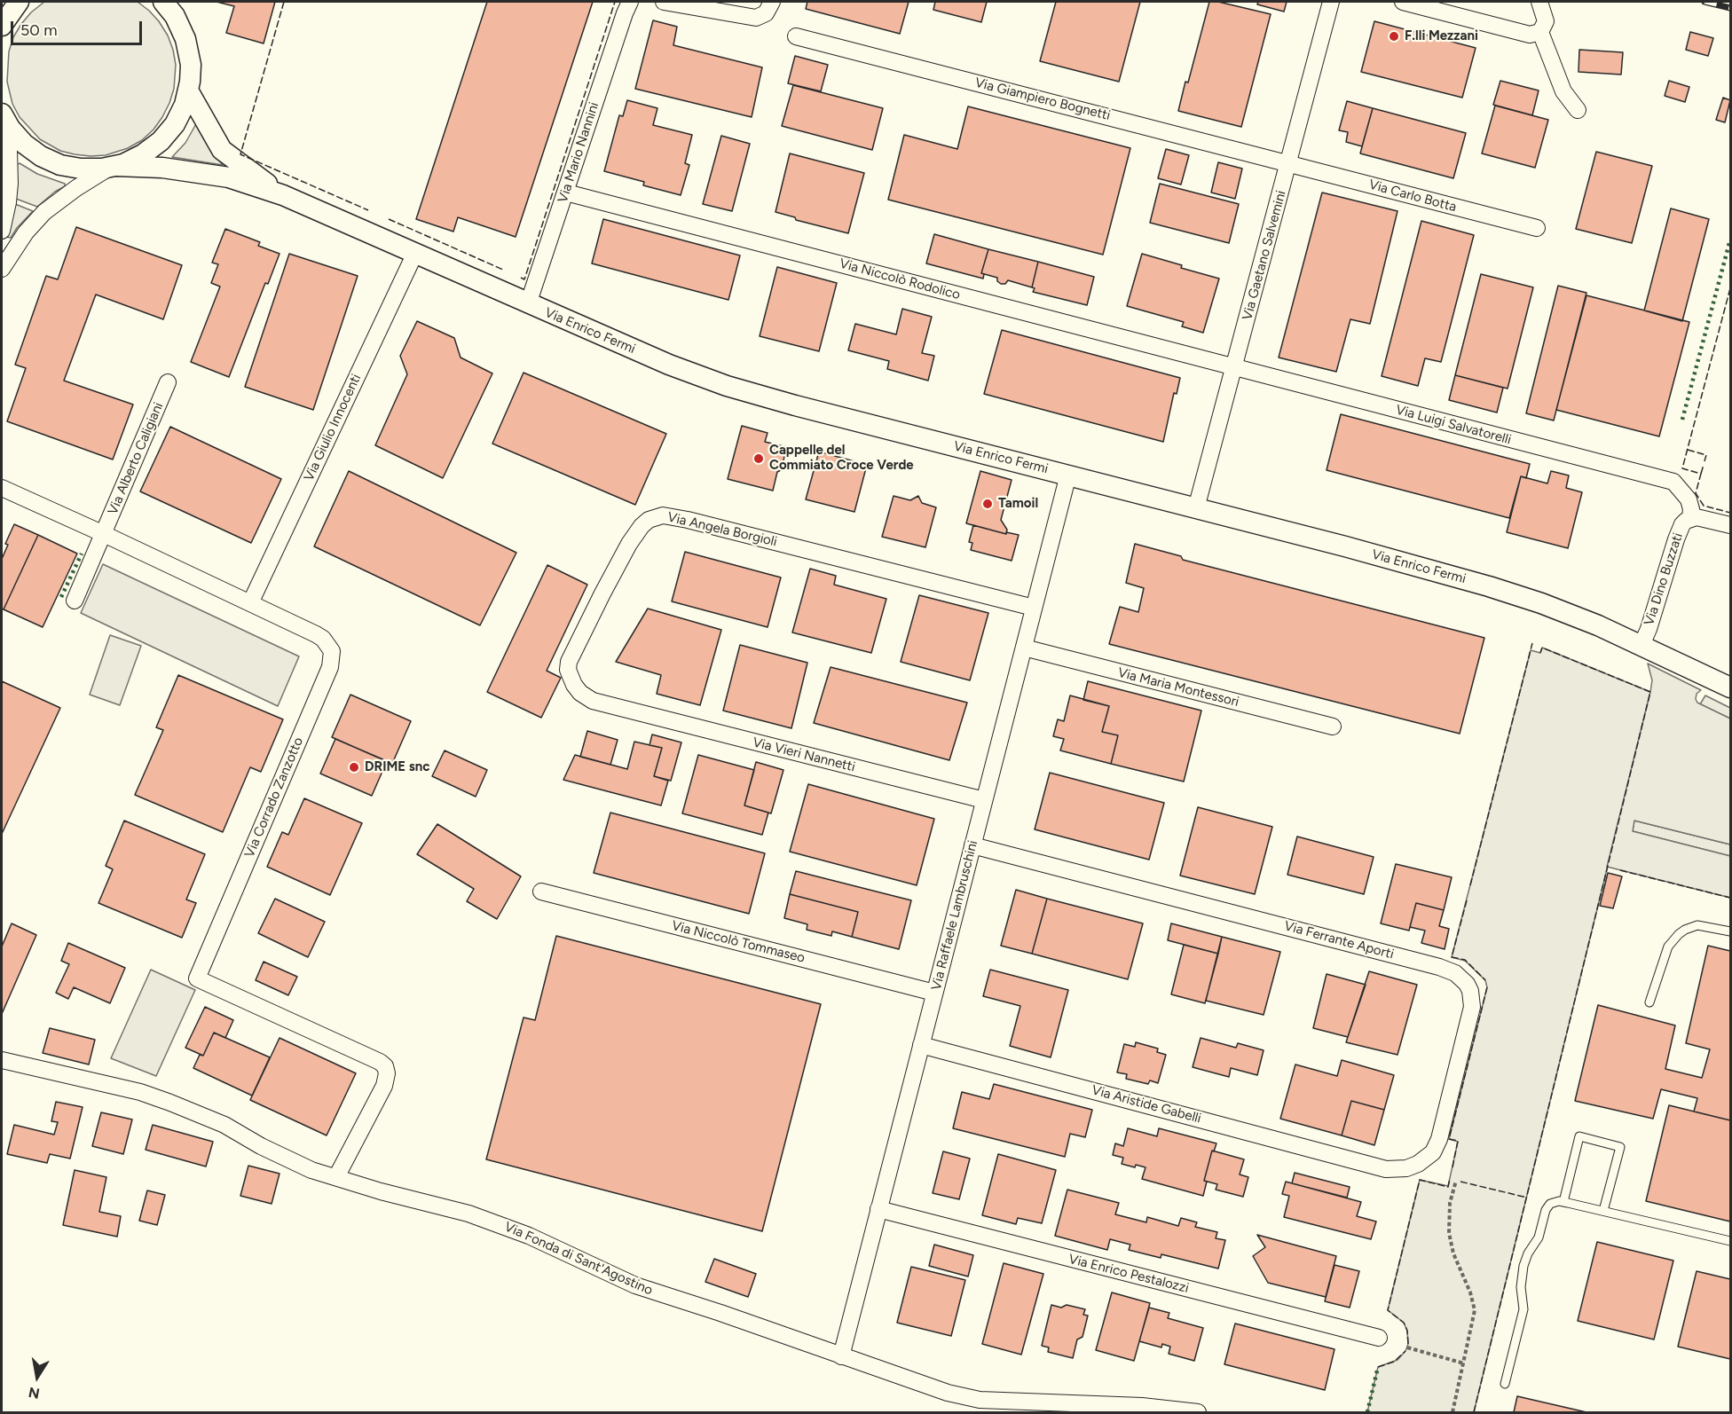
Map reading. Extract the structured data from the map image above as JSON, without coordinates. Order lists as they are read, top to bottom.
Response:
{
  "streets": {
    "street": [
      "Via Giampiero Bognetti",
      "Via Mario Nannini",
      "Via Carlo Botta",
      "Via Gaetano Salvemini",
      "Via Niccolò Rodolico",
      "Via Enrico Fermi",
      "Via Luigi Salvatorelli",
      "Via Giulio Innocenti",
      "Via Alberto Caligiani",
      "Via Angela Borgioli",
      "Via Dino Buzzati",
      "Via Maria Montessori",
      "Via Vieri Nannetti",
      "Via Corrado Zanzotto",
      "Via Raffaele Lambruschini",
      "Via Ferrante Aporti",
      "Via Niccolò Tommaseo",
      "Via Aristide Gabelli",
      "Via Fonda di Sant'Agostino",
      "Via Enrico Pestalozzi"
    ]
  },
  "crossings": [
    ["Via Giampiero Bognetti", "Via Carlo Botta"],
    ["Via Giampiero Bognetti", "Via Gaetano Salvemini"],
    ["Via Mario Nannini", "Via Niccolò Rodolico"],
    ["Via Mario Nannini", "Via Enrico Fermi"],
    ["Via Carlo Botta", "Via Gaetano Salvemini"],
    ["Via Gaetano Salvemini", "Via Niccolò Rodolico"],
    ["Via Gaetano Salvemini", "Via Enrico Fermi"],
    ["Via Gaetano Salvemini", "Via Luigi Salvatorelli"],
    ["Via Niccolò Rodolico", "Via Luigi Salvatorelli"],
    ["Via Enrico Fermi", "Via Giulio Innocenti"],
    ["Via Enrico Fermi", "Via Dino Buzzati"],
    ["Via Enrico Fermi", "Via Raffaele Lambruschini"],
    ["Via Luigi Salvatorelli", "Via Dino Buzzati"],
    ["Via Giulio Innocenti", "Via Corrado Zanzotto"],
    ["Via Alberto Caligiani", "Via Corrado Zanzotto"],
    ["Via Angela Borgioli", "Via Vieri Nannetti"],
    ["Via Angela Borgioli", "Via Raffaele Lambruschini"],
    ["Via Maria Montessori", "Via Raffaele Lambruschini"],
    ["Via Vieri Nannetti", "Via Raffaele Lambruschini"],
    ["Via Corrado Zanzotto", "Via Fonda di Sant'Agostino"],
    ["Via Raffaele Lambruschini", "Via Ferrante Aporti"],
    ["Via Raffaele Lambruschini", "Via Niccolò Tommaseo"],
    ["Via Raffaele Lambruschini", "Via Aristide Gabelli"],
    ["Via Raffaele Lambruschini", "Via Fonda di Sant'Agostino"],
    ["Via Raffaele Lambruschini", "Via Enrico Pestalozzi"],
    ["Via Ferrante Aporti", "Via Aristide Gabelli"]
  ],
  "places": [
    "F.lli Mezzani",
    "Cappelle del Commiato Croce Verde",
    "Tamoil",
    "DRIME snc"
  ],
  "scale_bar": "50 m",
  "north": "bottom"
}
